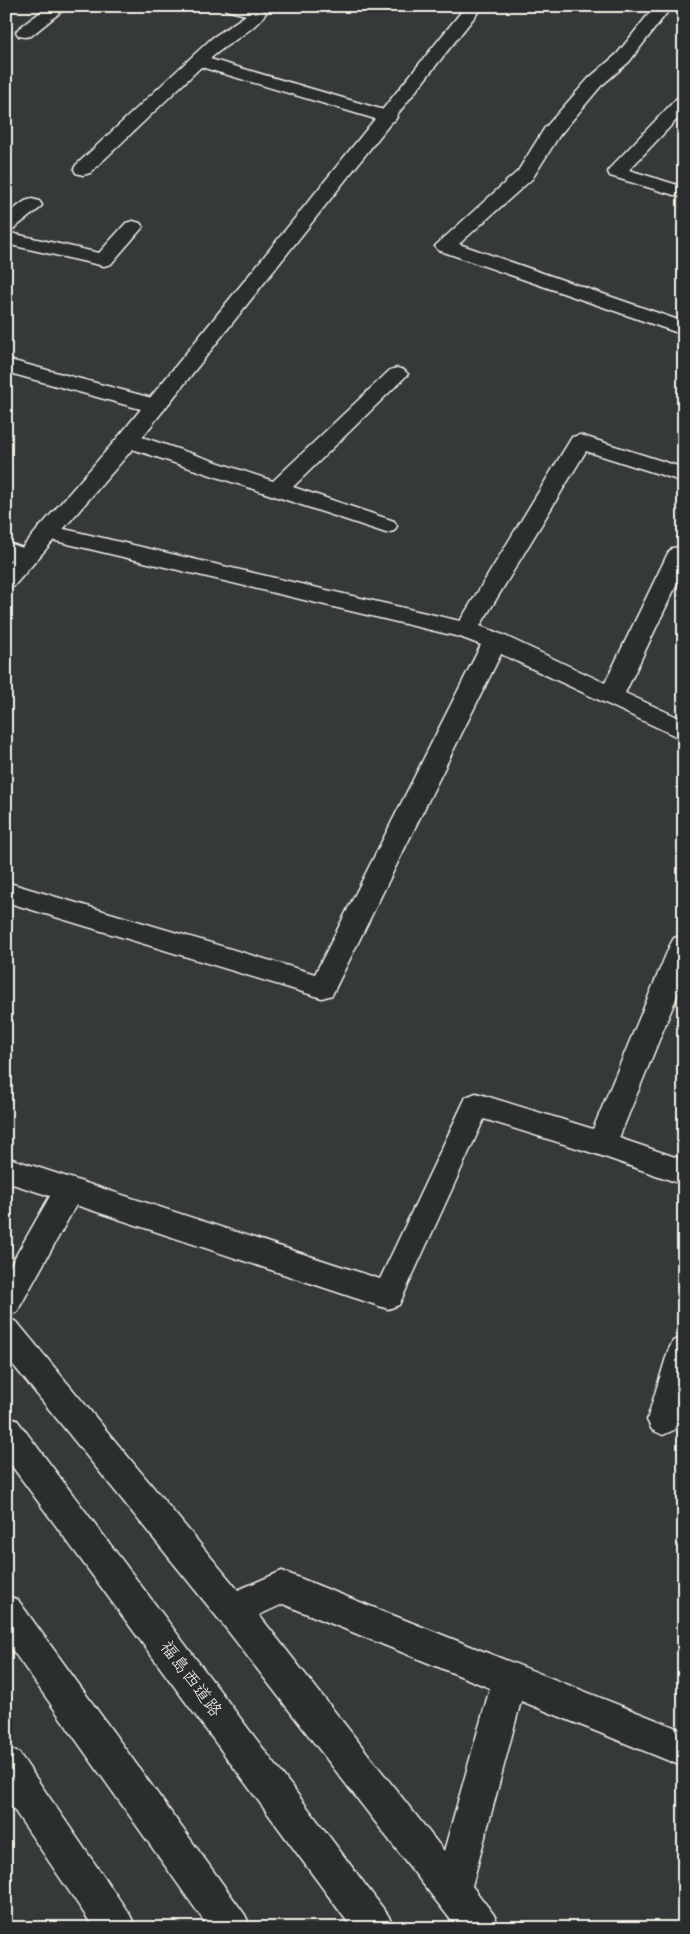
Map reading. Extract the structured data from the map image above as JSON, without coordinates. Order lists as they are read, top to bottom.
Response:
{
  "streets": {
    "main road": ["福島西道路"]
  }
}
